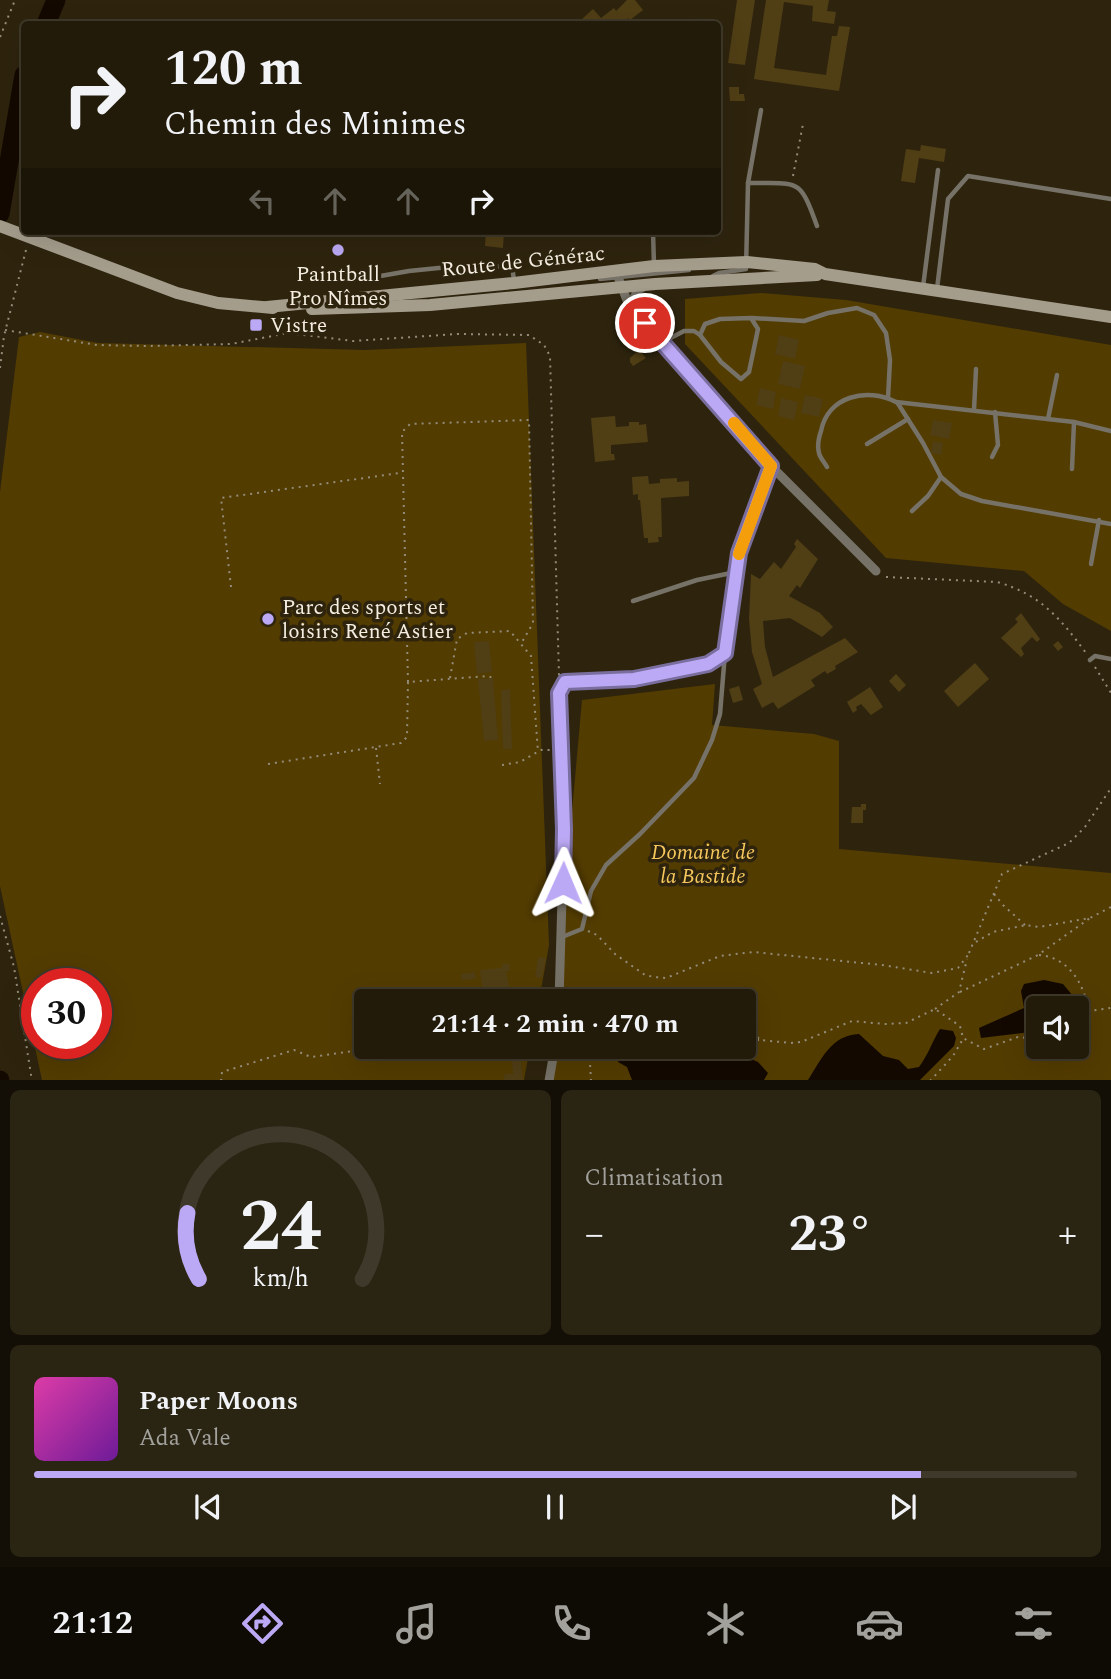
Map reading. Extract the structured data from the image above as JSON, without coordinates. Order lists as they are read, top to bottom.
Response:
{
  "streets": {
    "street": ["Route de Générac"]
  },
  "parks": ["Domaine de la Bastide"],
  "places": {
    "other": ["Paintball Pro Nîmes", "Parc des sports et loisirs René Astier"],
    "transit": ["Vistre"]
  },
  "page": {
    "turn": ["120 m", "Chemin des Minimes"],
    "limit": "30",
    "trip": "21:14 · 2 min · 470 m",
    "tile": "Climatisation",
    "heat": ["−", "23°", "+"],
    "song": ["Paper Moons", "Ada Vale"],
    "tabs": "21:12",
    "gauge": ["24", "km/h"]
  }
}
